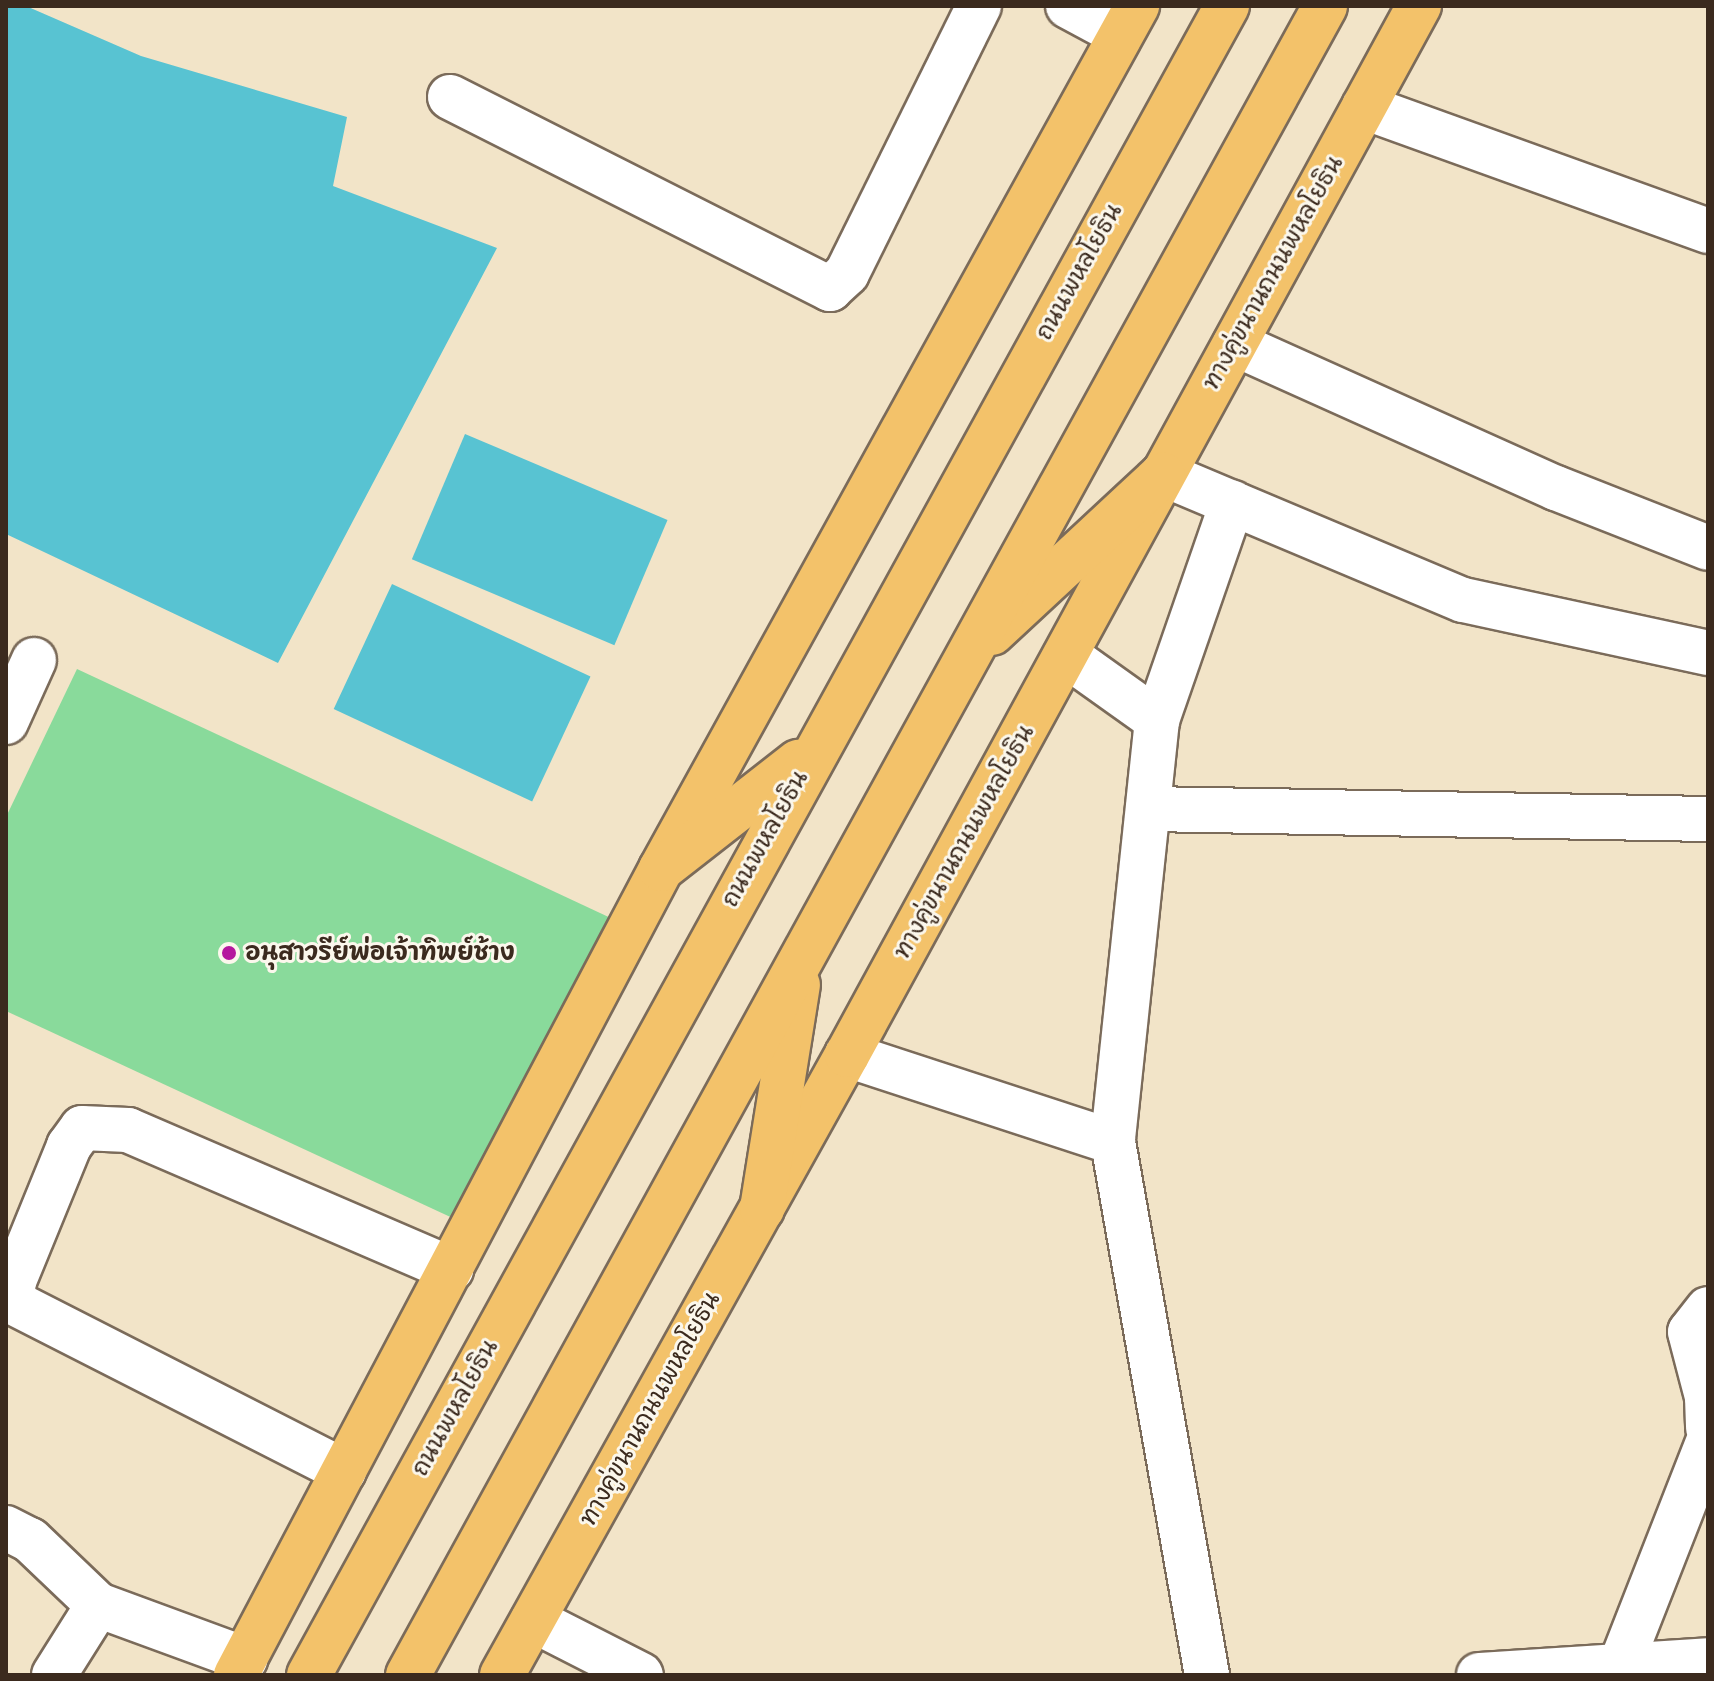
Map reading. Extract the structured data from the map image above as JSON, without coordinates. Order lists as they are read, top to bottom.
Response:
{
  "streets": {
    "main road": ["ถนนพหลโยธิน", "ทางคู่ขนานถนนพหลโยธิน"]
  },
  "places": ["อนุสาวรีย์พ่อเจ้าทิพย์ช้าง"]
}
